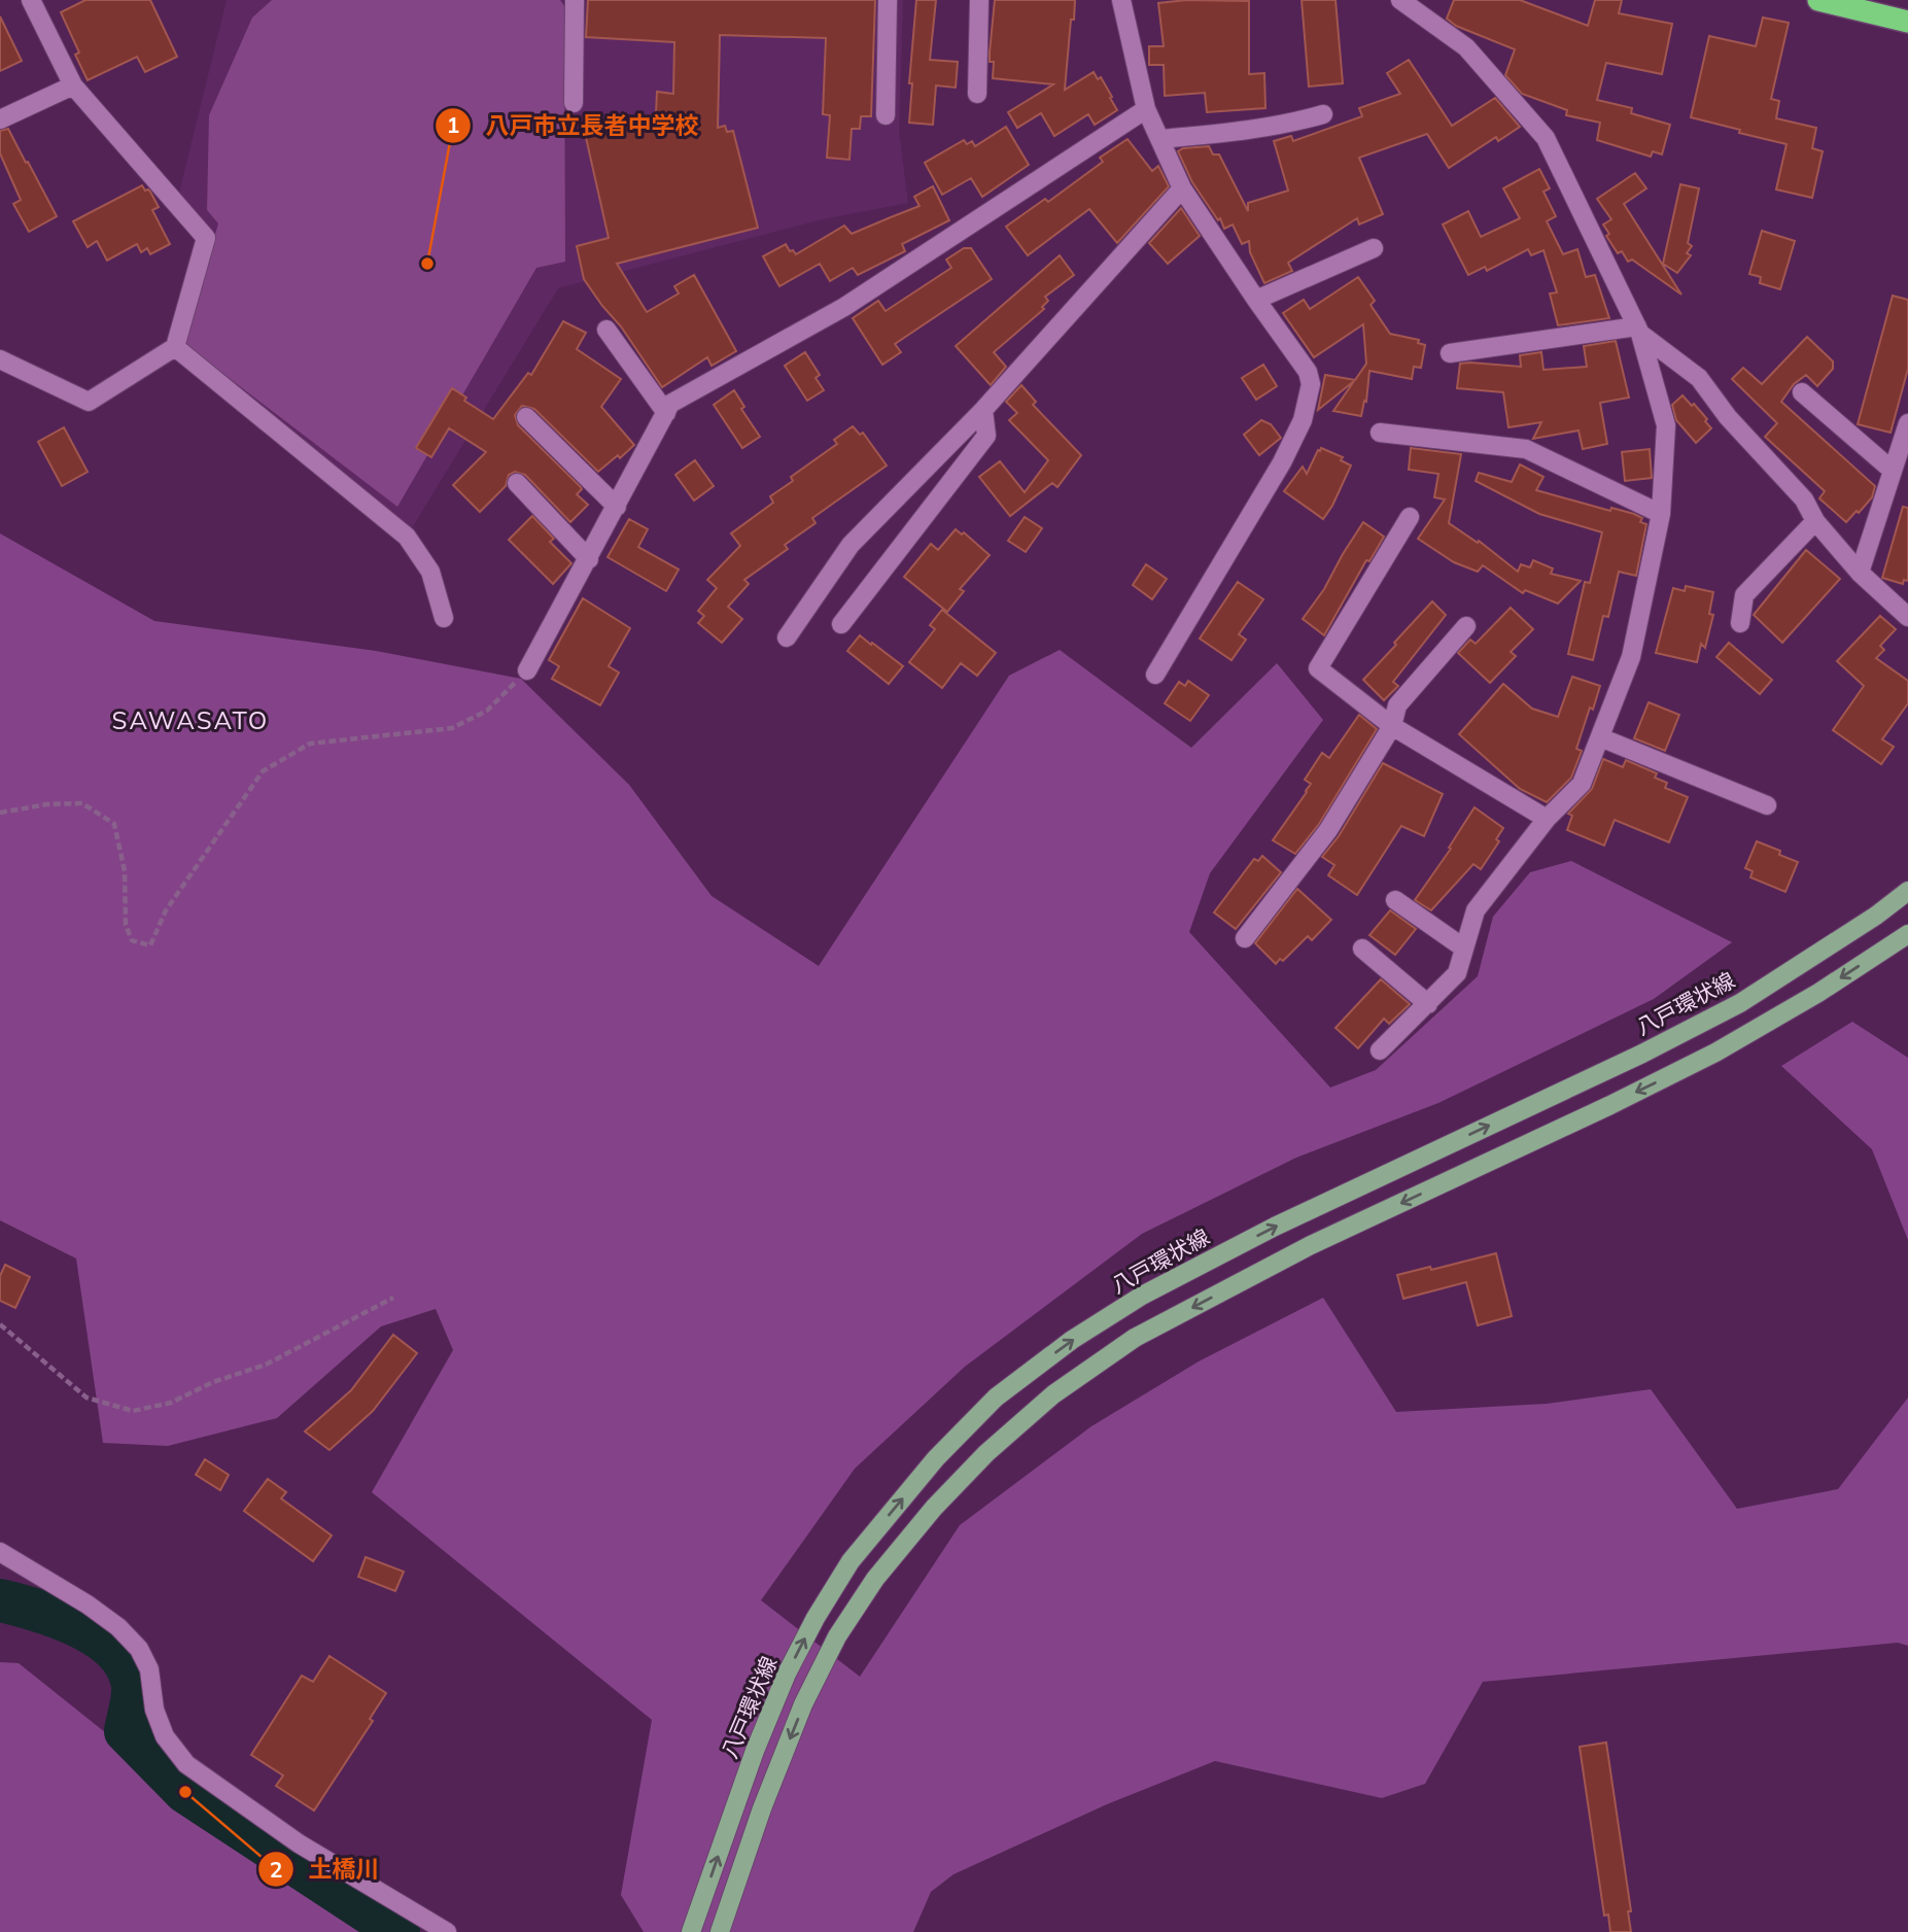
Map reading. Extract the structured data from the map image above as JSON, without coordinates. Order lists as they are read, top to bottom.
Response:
{
  "streets": {
    "main road": ["八戸環状線"]
  },
  "districts": ["SAWASATO"],
  "places": ["八戸市立長者中学校", "土橋川"]
}
